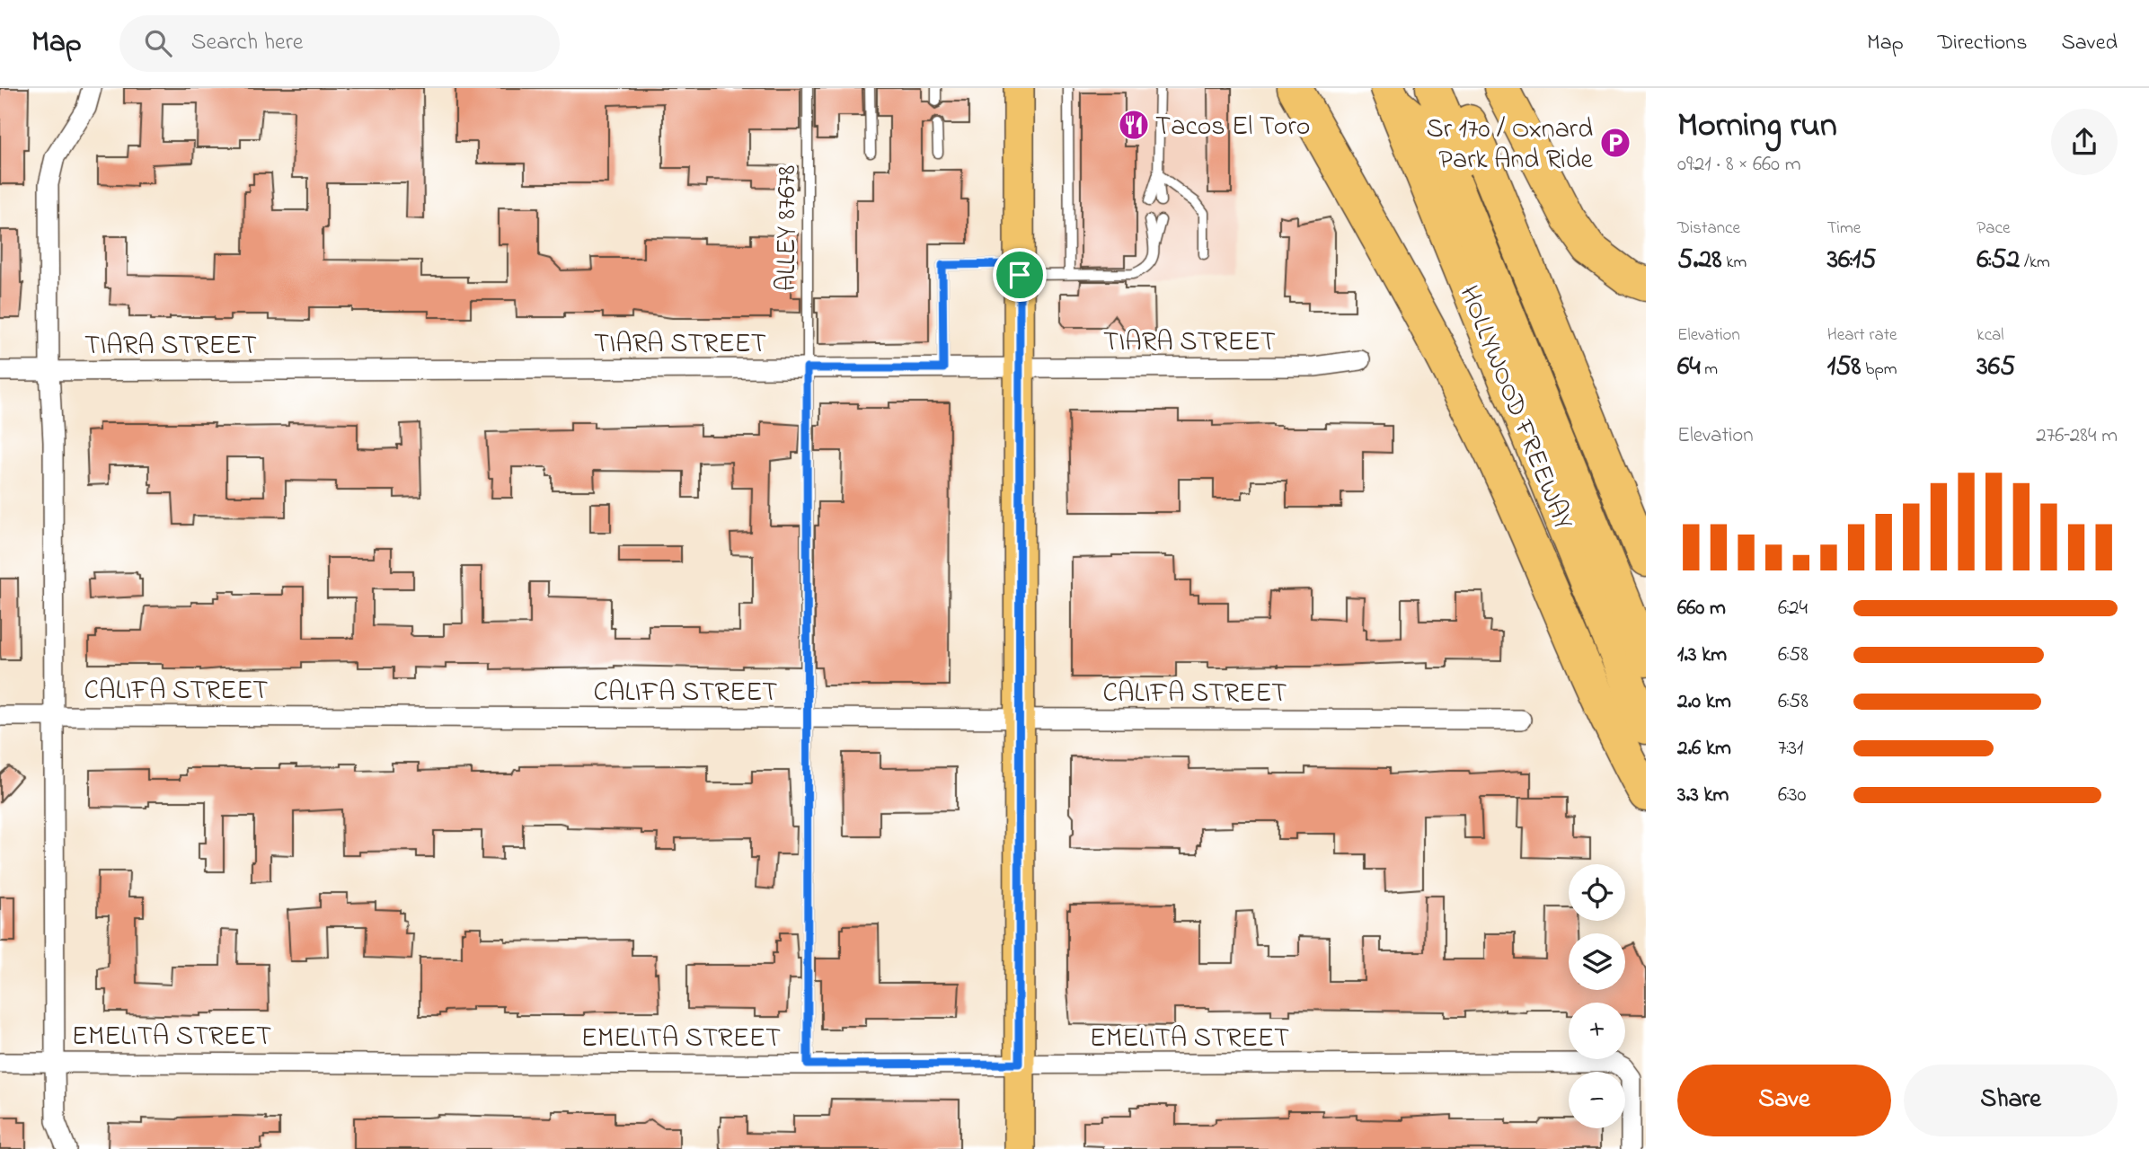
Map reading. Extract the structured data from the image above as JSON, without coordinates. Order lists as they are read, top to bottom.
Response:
{
  "streets": {
    "highway": ["HOLLYWOOD FREEWAY"],
    "street": ["TIARA STREET", "CALIFA STREET", "EMELITA STREET"],
    "lane": ["ALLEY 87678"]
  },
  "crossings": [
    ["ALLEY 87678", "TIARA STREET"],
    ["ALLEY 87678", "CALIFA STREET"],
    ["ALLEY 87678", "EMELITA STREET"]
  ],
  "places": {
    "restaurant": ["Tacos El Toro"],
    "parking": ["Sr 170 / Oxnard Park And Ride"]
  },
  "page": {
    "header": "Map",
    "search": "Search here",
    "nav": ["Map", "Directions", "Saved"],
    "heading": ["Morning run", "09:21 · 8 × 660 m"],
    "stats": [
      ["Distance", "5.28 km"],
      ["Time", "36:15"],
      ["Pace", "6:52 /km"],
      ["Elevation", "64 m"],
      ["Heart rate", "158 bpm"],
      ["kcal", "365"]
    ],
    "chart": ["Elevation", "276–284 m"],
    "list": [
      {
        "name": "660 m",
        "note": "6:24"
      },
      {
        "name": "1.3 km",
        "note": "6:58"
      },
      {
        "name": "2.0 km",
        "note": "6:58"
      },
      {
        "name": "2.6 km",
        "note": "7:31"
      },
      {
        "name": "3.3 km",
        "note": "6:30"
      }
    ],
    "map_buttons": ["+", "−"],
    "buttons": ["Save", "Share"]
  }
}
